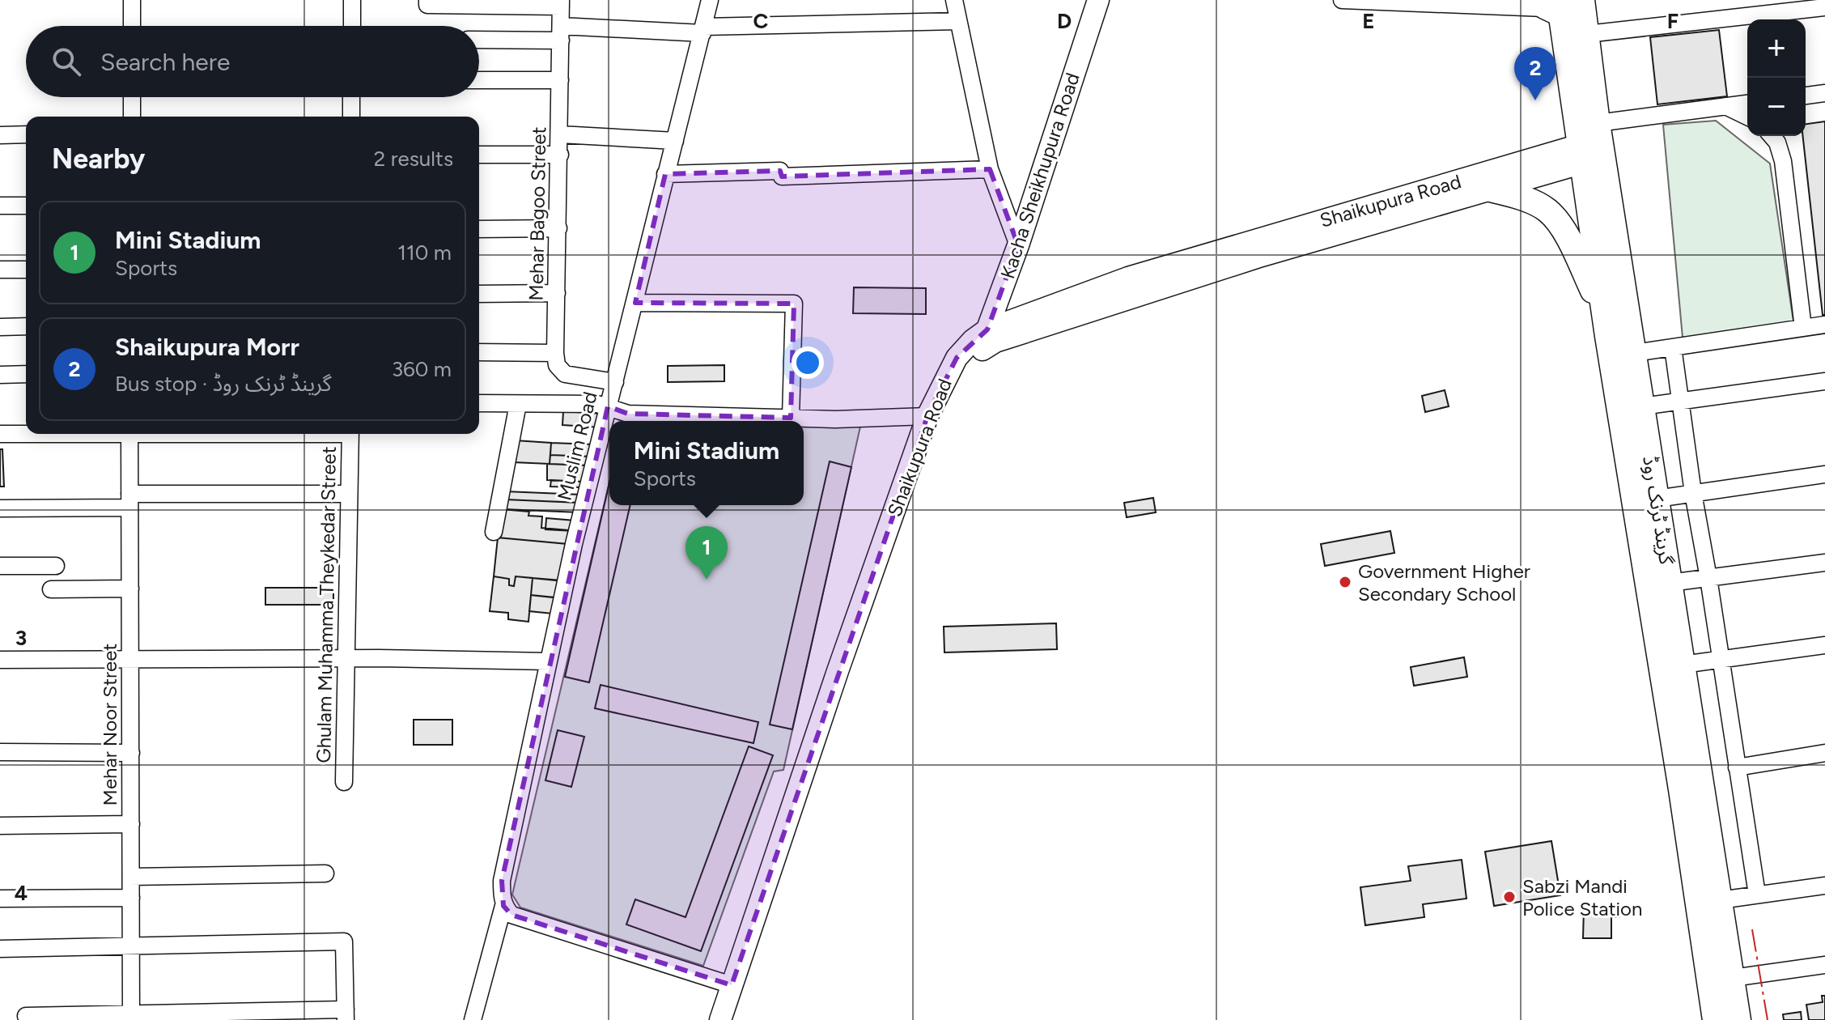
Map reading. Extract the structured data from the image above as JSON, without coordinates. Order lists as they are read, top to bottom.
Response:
{
  "streets": {
    "highway": ["گرینڈ ٹرنک روڈ"],
    "main road": ["Kacha Sheikhupura Road", "Shaikupura Road"],
    "street": [
      "Mehar Bagoo Street",
      "Muslim Road",
      "Ghulam Muhamma Theykedar Street",
      "Mehar Noor Street"
    ]
  },
  "crossings": [
    ["Kacha Sheikhupura Road", "Shaikupura Road"],
    ["Shaikupura Road", "گرینڈ ٹرنک روڈ"]
  ],
  "places": ["Government Higher Secondary School", "Sabzi Mandi Police Station"],
  "page": {
    "map_buttons": ["+", "−"],
    "search": "Search here",
    "pins": ["2", "1"],
    "heading": ["Nearby", "2 results"],
    "list": [
      {
        "mark": "1",
        "name": "Mini Stadium",
        "note": "Sports",
        "value": "110 m"
      },
      {
        "mark": "2",
        "name": "Shaikupura Morr",
        "note": "Bus stop · گرینڈ ٹرنک روڈ",
        "value": "360 m"
      }
    ],
    "popup": ["Mini Stadium", "Sports"]
  },
  "grid": {
    "columns": [
      "C",
      "D",
      "E",
      "F"
    ],
    "rows": ["3", "4"]
  }
}
